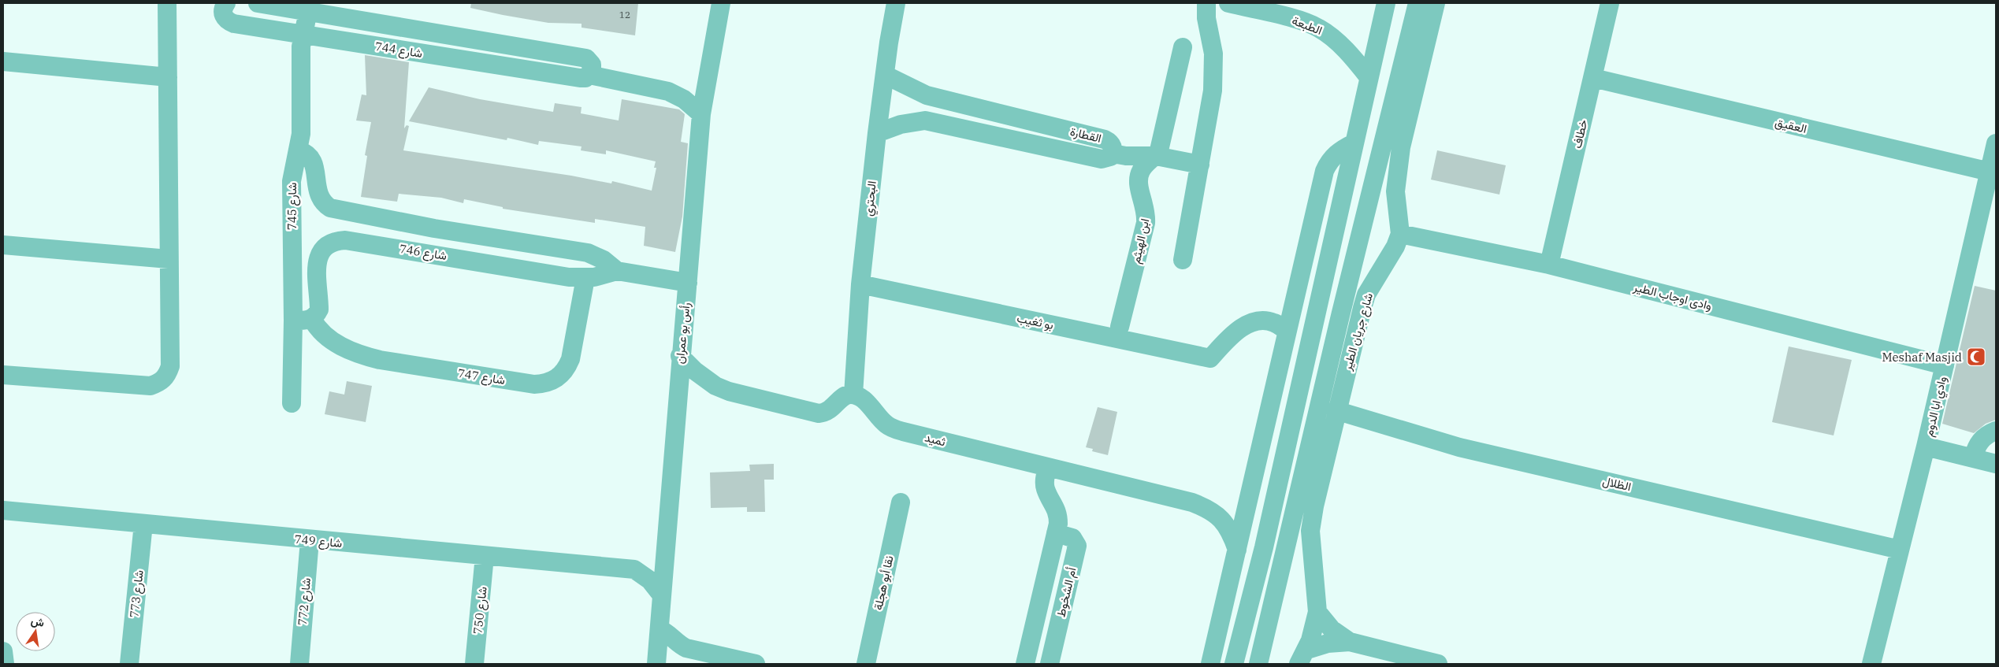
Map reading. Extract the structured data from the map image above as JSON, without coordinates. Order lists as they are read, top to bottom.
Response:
{
  "streets": {
    "street": [
      "الطبعة",
      "شارع 744",
      "العقيق",
      "خطاف",
      "القطارة",
      "البحتري",
      "شارع 745",
      "ابن الهيثم",
      "شارع 746",
      "وادى اوجاب الطير",
      "بو ثغيب",
      "شارع جريان الطير",
      "رأس بو عمران",
      "شارع 747",
      "وادي ابا الدوم",
      "ثميد",
      "الظلال",
      "شارع 749",
      "نقا أبو هجلة",
      "أم الشخوط",
      "شارع 773",
      "شارع 772",
      "شارع 750"
    ]
  },
  "crossings": [
    ["شارع 744", "شارع 745"],
    ["شارع 744", "رأس بو عمران"],
    ["العقيق", "خطاف"],
    ["العقيق", "وادي ابا الدوم"],
    ["خطاف", "وادى اوجاب الطير"],
    ["القطارة", "البحتري"],
    ["البحتري", "بو ثغيب"],
    ["البحتري", "ثميد"],
    ["شارع 745", "شارع 746"],
    ["شارع 746", "رأس بو عمران"],
    ["شارع 746", "شارع 747"],
    ["وادى اوجاب الطير", "شارع جريان الطير"],
    ["وادى اوجاب الطير", "وادي ابا الدوم"],
    ["شارع جريان الطير", "الظلال"],
    ["وادي ابا الدوم", "الظلال"],
    ["ثميد", "أم الشخوط"],
    ["شارع 749", "شارع 773"],
    ["شارع 749", "شارع 772"],
    ["شارع 749", "شارع 750"]
  ],
  "places": {
    "mosque": ["Meshaf Masjid"]
  },
  "house_numbers": ["12"],
  "north": "top"
}
